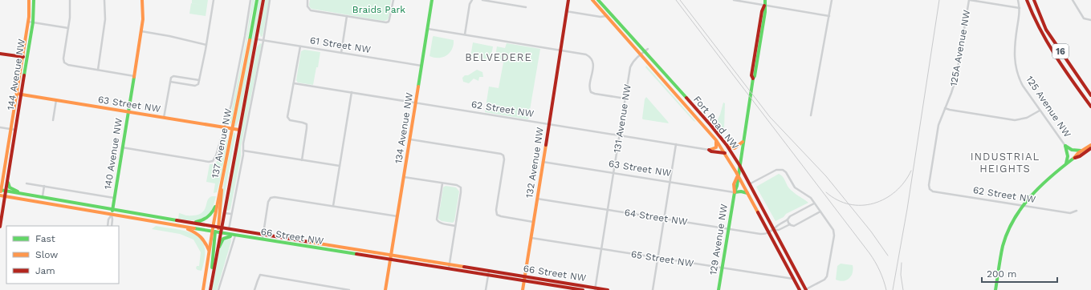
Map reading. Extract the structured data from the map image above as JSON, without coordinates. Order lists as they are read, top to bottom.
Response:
{
  "streets": {
    "main road": [
      "16",
      "144 Avenue NW",
      "63 Street NW",
      "Fort Road NW",
      "134 Avenue NW",
      "137 Avenue NW",
      "140 Avenue NW",
      "132 Avenue NW",
      "66 Street NW",
      "129 Avenue NW"
    ],
    "street": [
      "61 Street NW",
      "125A Avenue NW",
      "125 Avenue NW",
      "62 Street NW",
      "131 Avenue NW",
      "64 Street NW",
      "65 Street NW"
    ]
  },
  "crossings": [
    ["61 Street NW", "134 Avenue NW"],
    ["61 Street NW", "137 Avenue NW"],
    ["125A Avenue NW", "62 Street NW"],
    ["144 Avenue NW", "63 Street NW"],
    ["144 Avenue NW", "66 Street NW"],
    ["63 Street NW", "131 Avenue NW"],
    ["63 Street NW", "137 Avenue NW"],
    ["63 Street NW", "140 Avenue NW"],
    ["63 Street NW", "132 Avenue NW"],
    ["63 Street NW", "129 Avenue NW"],
    ["62 Street NW", "131 Avenue NW"],
    ["62 Street NW", "134 Avenue NW"],
    ["62 Street NW", "132 Avenue NW"],
    ["131 Avenue NW", "Fort Road NW"],
    ["131 Avenue NW", "64 Street NW"],
    ["131 Avenue NW", "66 Street NW"],
    ["131 Avenue NW", "65 Street NW"],
    ["Fort Road NW", "64 Street NW"],
    ["Fort Road NW", "129 Avenue NW"],
    ["Fort Road NW", "65 Street NW"],
    ["134 Avenue NW", "66 Street NW"],
    ["137 Avenue NW", "140 Avenue NW"],
    ["137 Avenue NW", "66 Street NW"],
    ["140 Avenue NW", "66 Street NW"],
    ["132 Avenue NW", "64 Street NW"],
    ["132 Avenue NW", "66 Street NW"],
    ["132 Avenue NW", "65 Street NW"],
    ["64 Street NW", "129 Avenue NW"],
    ["129 Avenue NW", "65 Street NW"]
  ],
  "districts": ["BELVEDERE", "INDUSTRIAL HEIGHTS"],
  "parks": ["Braids Park"],
  "legend": ["Fast", "Slow", "Jam"],
  "scale_bar": "200 m"
}
